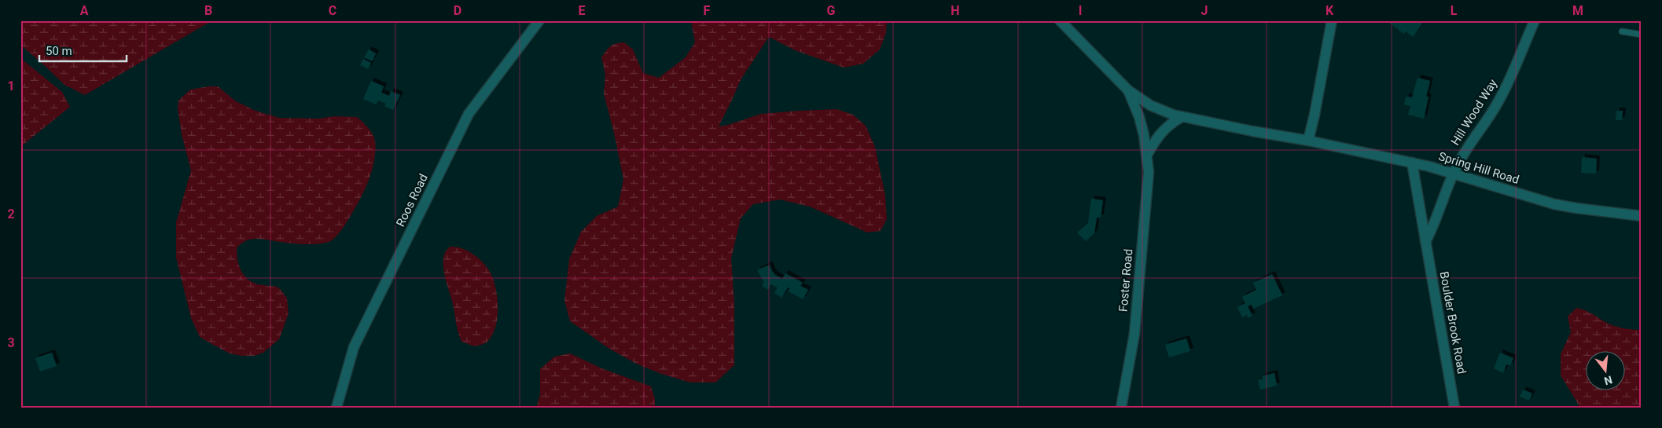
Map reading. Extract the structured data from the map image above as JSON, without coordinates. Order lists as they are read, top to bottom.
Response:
{
  "streets": {
    "street": [
      "Hill Wood Way",
      "Spring Hill Road",
      "Roos Road",
      "Foster Road",
      "Boulder Brook Road"
    ]
  },
  "crossings": [
    ["Hill Wood Way", "Spring Hill Road"],
    ["Spring Hill Road", "Foster Road"],
    ["Spring Hill Road", "Boulder Brook Road"]
  ],
  "scale_bar": "50 m",
  "north": "bottom",
  "grid": {
    "columns": [
      "A",
      "B",
      "C",
      "D",
      "E",
      "F",
      "G",
      "H",
      "I",
      "J",
      "K",
      "L",
      "M"
    ],
    "rows": ["1", "2", "3"]
  }
}
